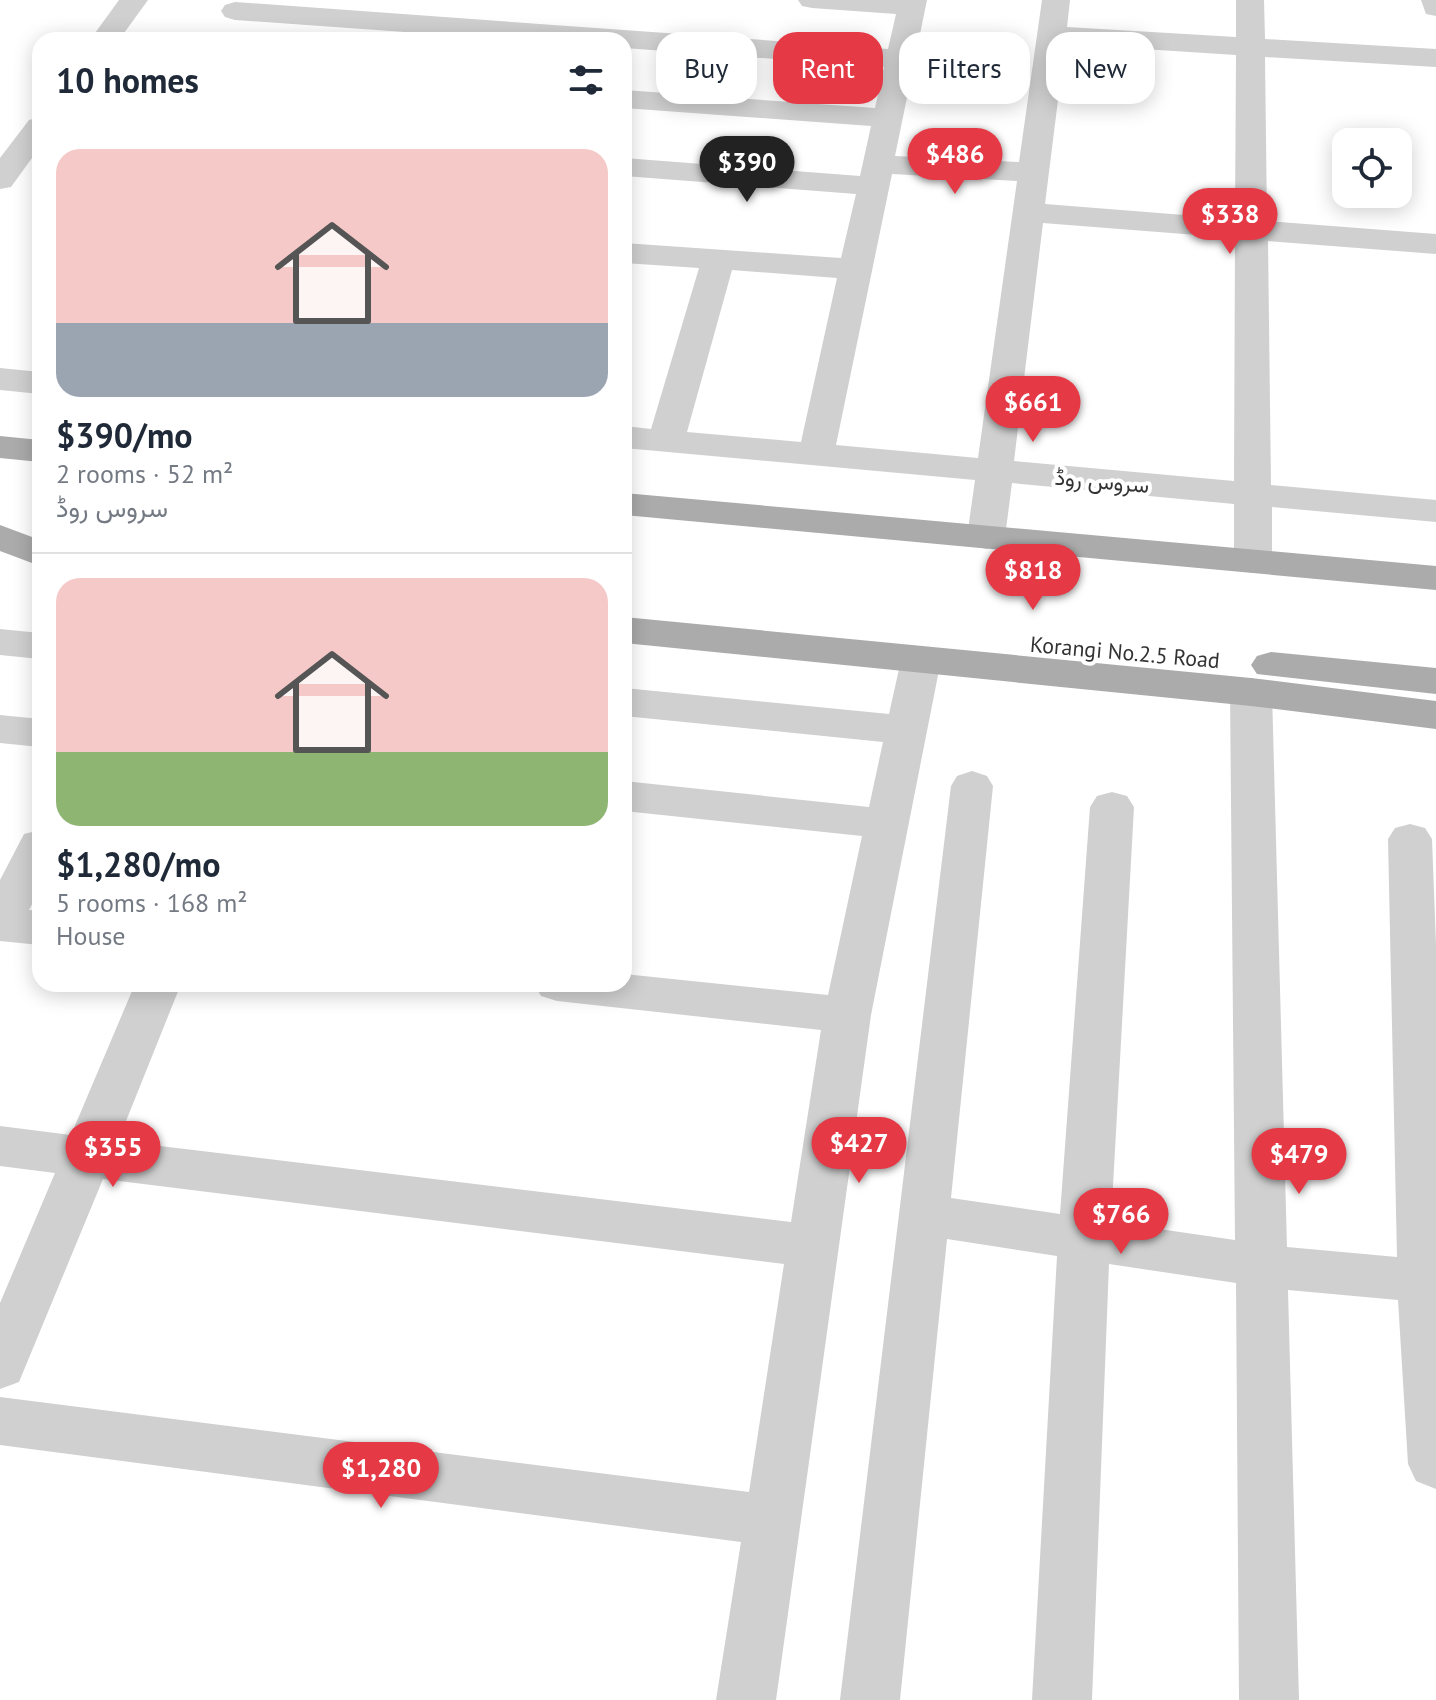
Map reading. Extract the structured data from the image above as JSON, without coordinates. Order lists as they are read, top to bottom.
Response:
{
  "streets": {
    "main road": ["Korangi No.2.5 Road"],
    "street": ["سروس روڈ"]
  },
  "page": {
    "chip": [
      "Buy",
      "Rent",
      "Filters",
      "New"
    ],
    "heading": "10 homes",
    "price": [
      "$486",
      "$390",
      "$338",
      "$661",
      "$818",
      "$427",
      "$355",
      "$479",
      "$766",
      "$1,280"
    ],
    "list": [
      {
        "name": "$390/mo",
        "note": "2 rooms · 52 m² · سروس روڈ"
      },
      {
        "name": "$1,280/mo",
        "note": "5 rooms · 168 m² · House"
      }
    ]
  }
}
